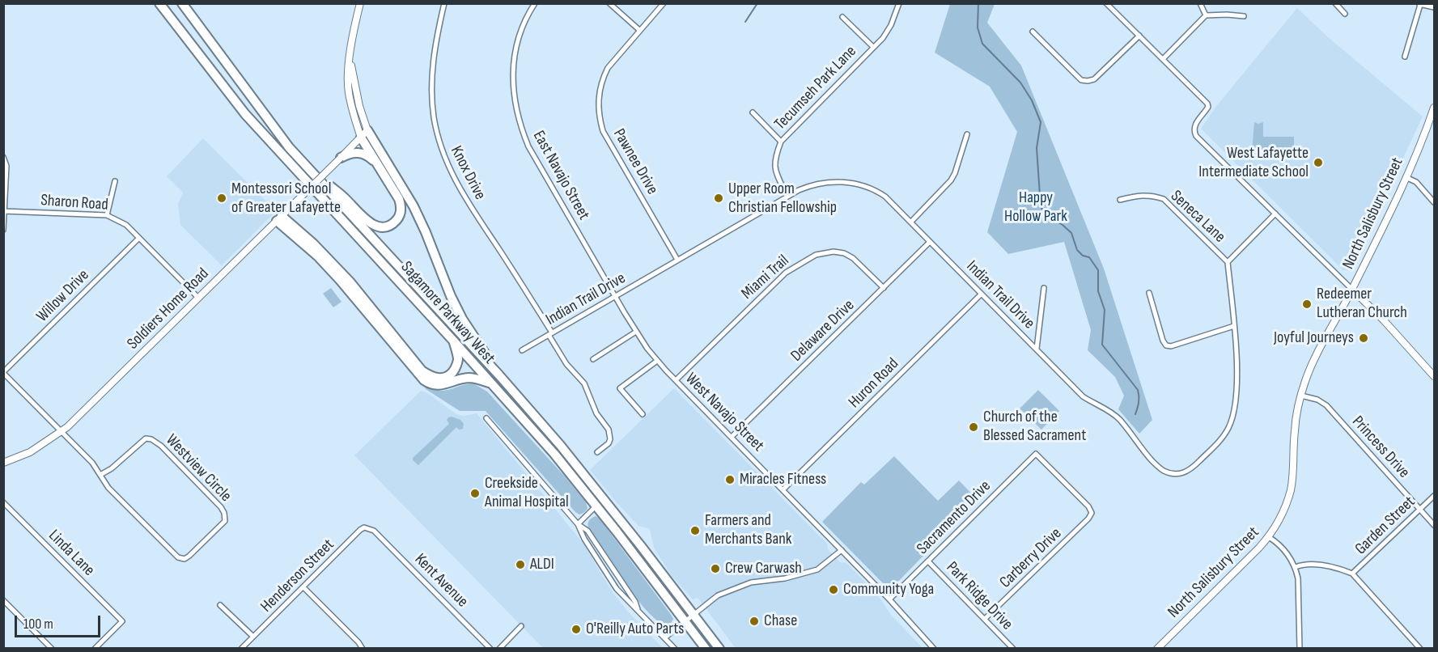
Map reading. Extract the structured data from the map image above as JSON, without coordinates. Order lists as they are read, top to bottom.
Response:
{
  "streets": {
    "highway": ["Sagamore Parkway West"],
    "street": [
      "Tecumseh Park Lane",
      "Pawnee Drive",
      "Knox Drive",
      "East Navajo Street",
      "Sharon Road",
      "North Salisbury Street",
      "Seneca Lane",
      "Miami Trail",
      "Indian Trail Drive",
      "Willow Drive",
      "Soldiers Home Road",
      "Delaware Drive",
      "Huron Road",
      "West Navajo Street",
      "Princess Drive",
      "Westview Circle",
      "Sacramento Drive",
      "Garden Street",
      "Linda Lane",
      "Carberry Drive",
      "Henderson Street",
      "Kent Avenue",
      "Park Ridge Drive"
    ]
  },
  "crossings": [
    ["Tecumseh Park Lane", "Indian Trail Drive"],
    ["Pawnee Drive", "Indian Trail Drive"],
    ["Knox Drive", "Indian Trail Drive"],
    ["East Navajo Street", "Indian Trail Drive"],
    ["East Navajo Street", "West Navajo Street"],
    ["Sharon Road", "Willow Drive"],
    ["Sharon Road", "Soldiers Home Road"],
    ["North Salisbury Street", "Princess Drive"],
    ["Seneca Lane", "Indian Trail Drive"],
    ["Miami Trail", "Delaware Drive"],
    ["Miami Trail", "West Navajo Street"],
    ["Indian Trail Drive", "Delaware Drive"],
    ["Indian Trail Drive", "Huron Road"],
    ["Indian Trail Drive", "West Navajo Street"],
    ["Willow Drive", "Westview Circle"],
    ["Soldiers Home Road", "Westview Circle"],
    ["Delaware Drive", "West Navajo Street"],
    ["Huron Road", "West Navajo Street"],
    ["West Navajo Street", "Sacramento Drive"],
    ["Princess Drive", "Garden Street"],
    ["Sacramento Drive", "Carberry Drive"],
    ["Sacramento Drive", "Park Ridge Drive"],
    ["Carberry Drive", "Park Ridge Drive"],
    ["Henderson Street", "Kent Avenue"]
  ],
  "parks": ["Happy Hollow Park"],
  "places": [
    "West Lafayette Intermediate School",
    "Montessori School of Greater Lafayette",
    "Upper Room Christian Fellowship",
    "Redeemer Lutheran Church",
    "Joyful Journeys",
    "Church of the Blessed Sacrament",
    "Miracles Fitness",
    "Creekside Animal Hospital",
    "Farmers and Merchants Bank",
    "ALDI",
    "Crew Carwash",
    "Community Yoga",
    "Chase",
    "O'Reilly Auto Parts"
  ],
  "scale_bar": "100 m"
}
